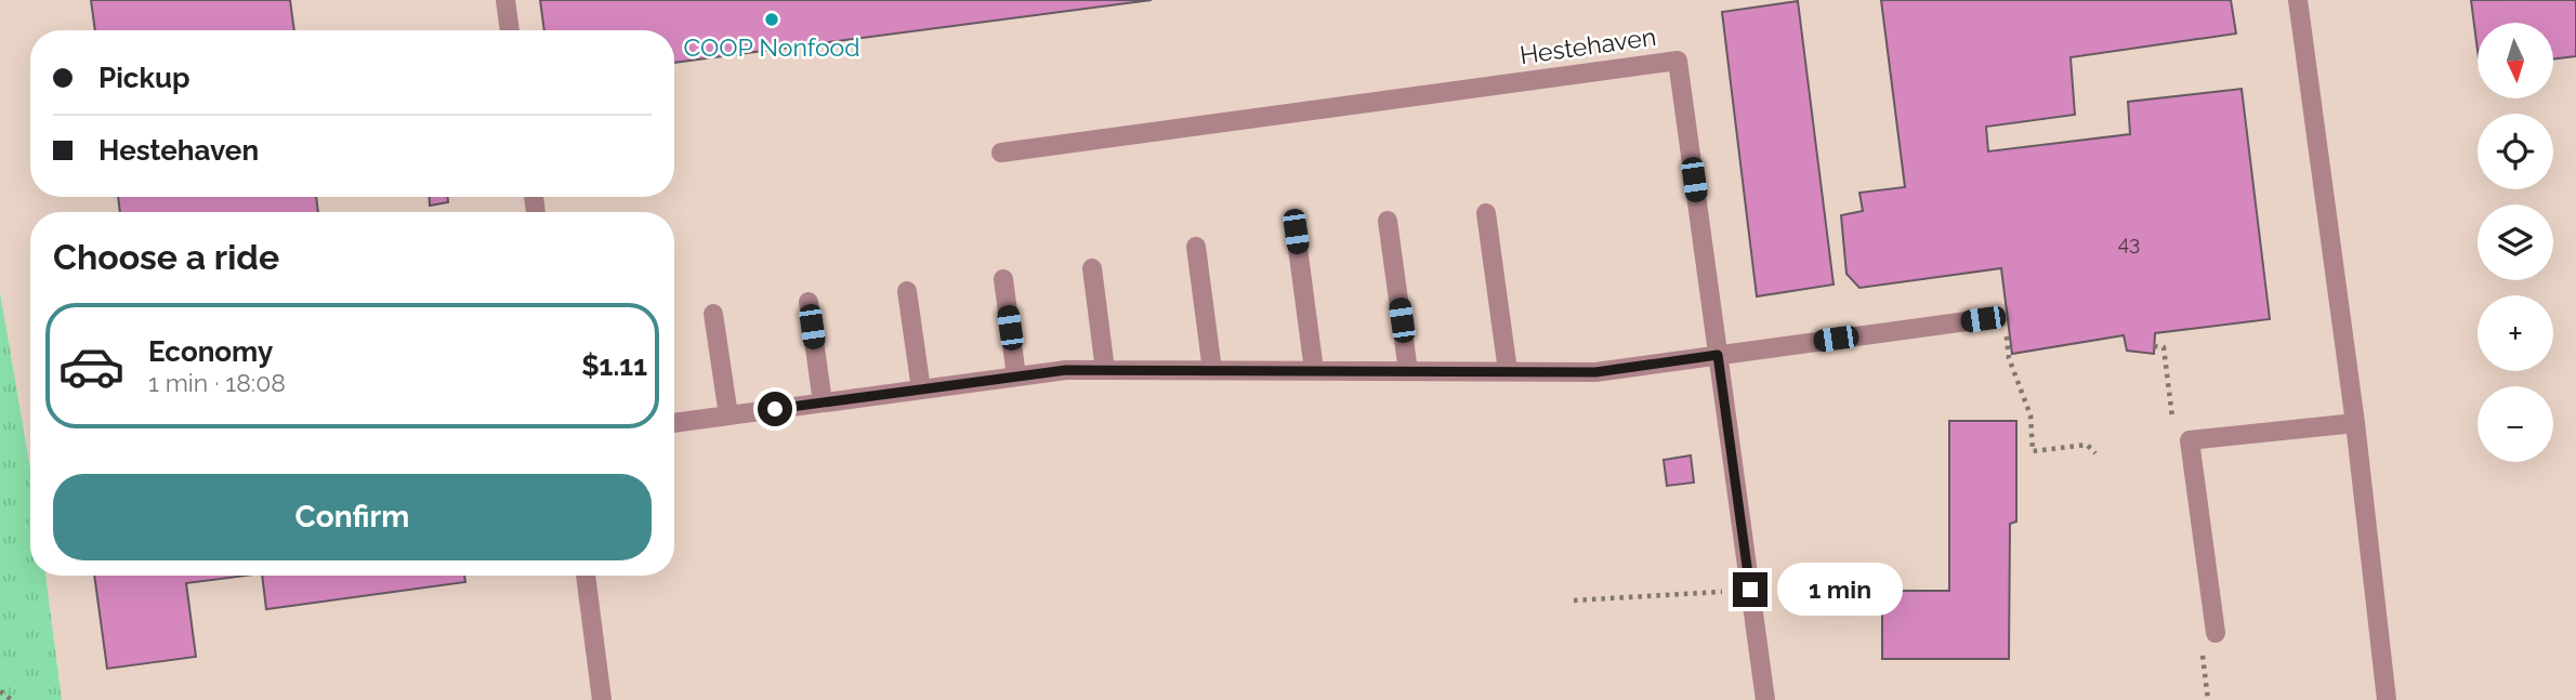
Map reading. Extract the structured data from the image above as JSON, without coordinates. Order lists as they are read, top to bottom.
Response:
{
  "streets": {
    "street": ["Hestehaven"]
  },
  "places": ["COOP Nonfood"],
  "house_numbers": ["43"],
  "north": "bottom",
  "page": {
    "map_buttons": ["+", "−"],
    "banner": ["Pickup", "Hestehaven"],
    "heading": "Choose a ride",
    "list": [
      {
        "name": "Economy",
        "note": "1 min · 18:08",
        "value": "$1.11"
      }
    ],
    "buttons": "Confirm",
    "bubble": "1 min"
  }
}
